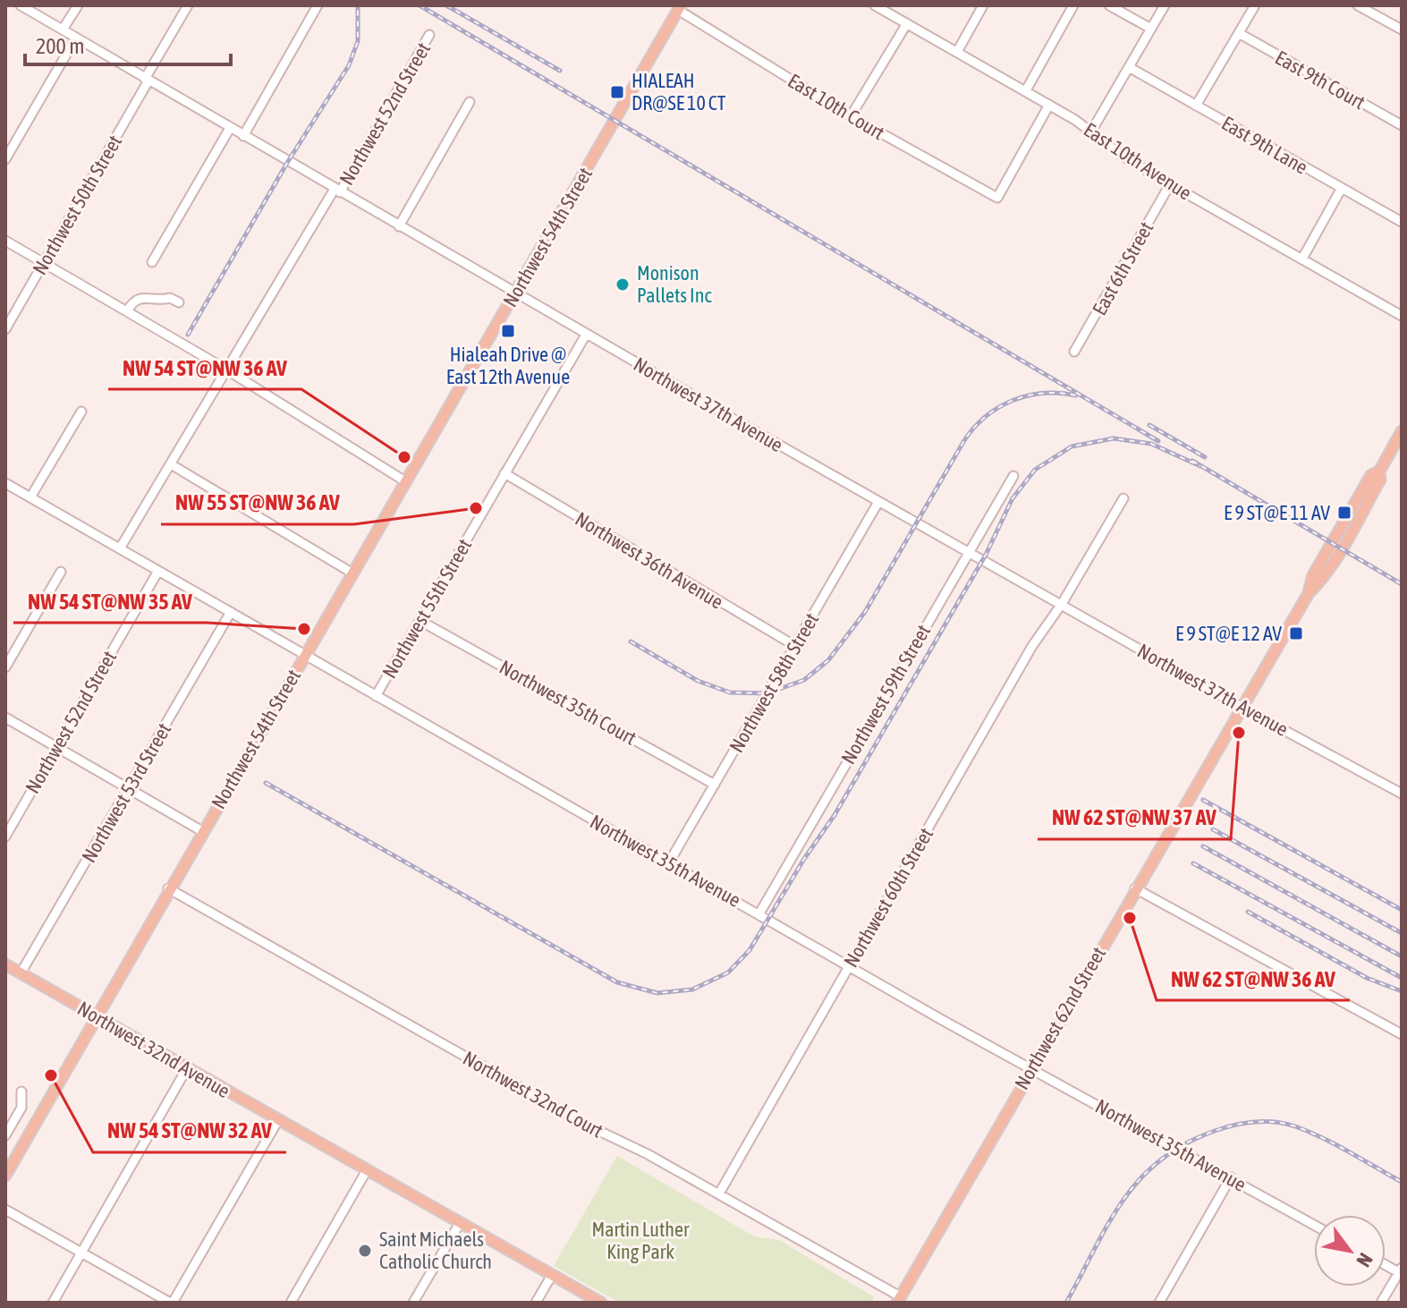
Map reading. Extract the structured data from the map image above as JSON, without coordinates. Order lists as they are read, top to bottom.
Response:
{
  "streets": {
    "main road": ["Northwest 54th Street", "Northwest 62nd Street", "Northwest 32nd Avenue"],
    "street": [
      "East 9th Court",
      "East 10th Court",
      "Northwest 52nd Street",
      "East 9th Lane",
      "East 10th Avenue",
      "Northwest 50th Street",
      "East 6th Street",
      "Northwest 37th Avenue",
      "Northwest 36th Avenue",
      "Northwest 55th Street",
      "Northwest 58th Street",
      "Northwest 59th Street",
      "Northwest 35th Court",
      "Northwest 53rd Street",
      "Northwest 35th Avenue",
      "Northwest 60th Street",
      "Northwest 32nd Court"
    ]
  },
  "crossings": [
    ["East 10th Court", "East 10th Avenue"],
    ["East 10th Court", "Northwest 54th Street"],
    ["Northwest 52nd Street", "Northwest 37th Avenue"],
    ["Northwest 52nd Street", "Northwest 35th Avenue"],
    ["East 10th Avenue", "East 6th Street"],
    ["Northwest 50th Street", "Northwest 37th Avenue"],
    ["Northwest 54th Street", "Northwest 37th Avenue"],
    ["Northwest 54th Street", "Northwest 35th Avenue"],
    ["Northwest 54th Street", "Northwest 32nd Avenue"],
    ["Northwest 54th Street", "Northwest 32nd Court"],
    ["Northwest 37th Avenue", "Northwest 55th Street"],
    ["Northwest 37th Avenue", "Northwest 58th Street"],
    ["Northwest 37th Avenue", "Northwest 59th Street"],
    ["Northwest 37th Avenue", "Northwest 60th Street"],
    ["Northwest 37th Avenue", "Northwest 62nd Street"],
    ["Northwest 36th Avenue", "Northwest 55th Street"],
    ["Northwest 36th Avenue", "Northwest 58th Street"],
    ["Northwest 55th Street", "Northwest 35th Court"],
    ["Northwest 55th Street", "Northwest 35th Avenue"],
    ["Northwest 58th Street", "Northwest 35th Court"],
    ["Northwest 58th Street", "Northwest 35th Avenue"],
    ["Northwest 59th Street", "Northwest 35th Avenue"],
    ["Northwest 53rd Street", "Northwest 35th Avenue"],
    ["Northwest 53rd Street", "Northwest 32nd Avenue"],
    ["Northwest 35th Avenue", "Northwest 60th Street"],
    ["Northwest 35th Avenue", "Northwest 62nd Street"],
    ["Northwest 60th Street", "Northwest 32nd Court"],
    ["Northwest 62nd Street", "Northwest 32nd Court"]
  ],
  "parks": ["Martin Luther King Park"],
  "places": {
    "transit": [
      "HIALEAH DR@SE 10 CT",
      "Hialeah Drive @ East 12th Avenue",
      "E 9 ST@E 11 AV",
      "E 9 ST@E 12 AV"
    ],
    "other": [
      "Monison Pallets Inc",
      "NW 54 ST@NW 36 AV",
      "NW 55 ST@NW 36 AV",
      "NW 54 ST@NW 35 AV",
      "NW 62 ST@NW 37 AV",
      "NW 62 ST@NW 36 AV",
      "NW 54 ST@NW 32 AV",
      "Saint Michaels Catholic Church"
    ]
  },
  "scale_bar": "200 m",
  "north": "bottom right"
}
